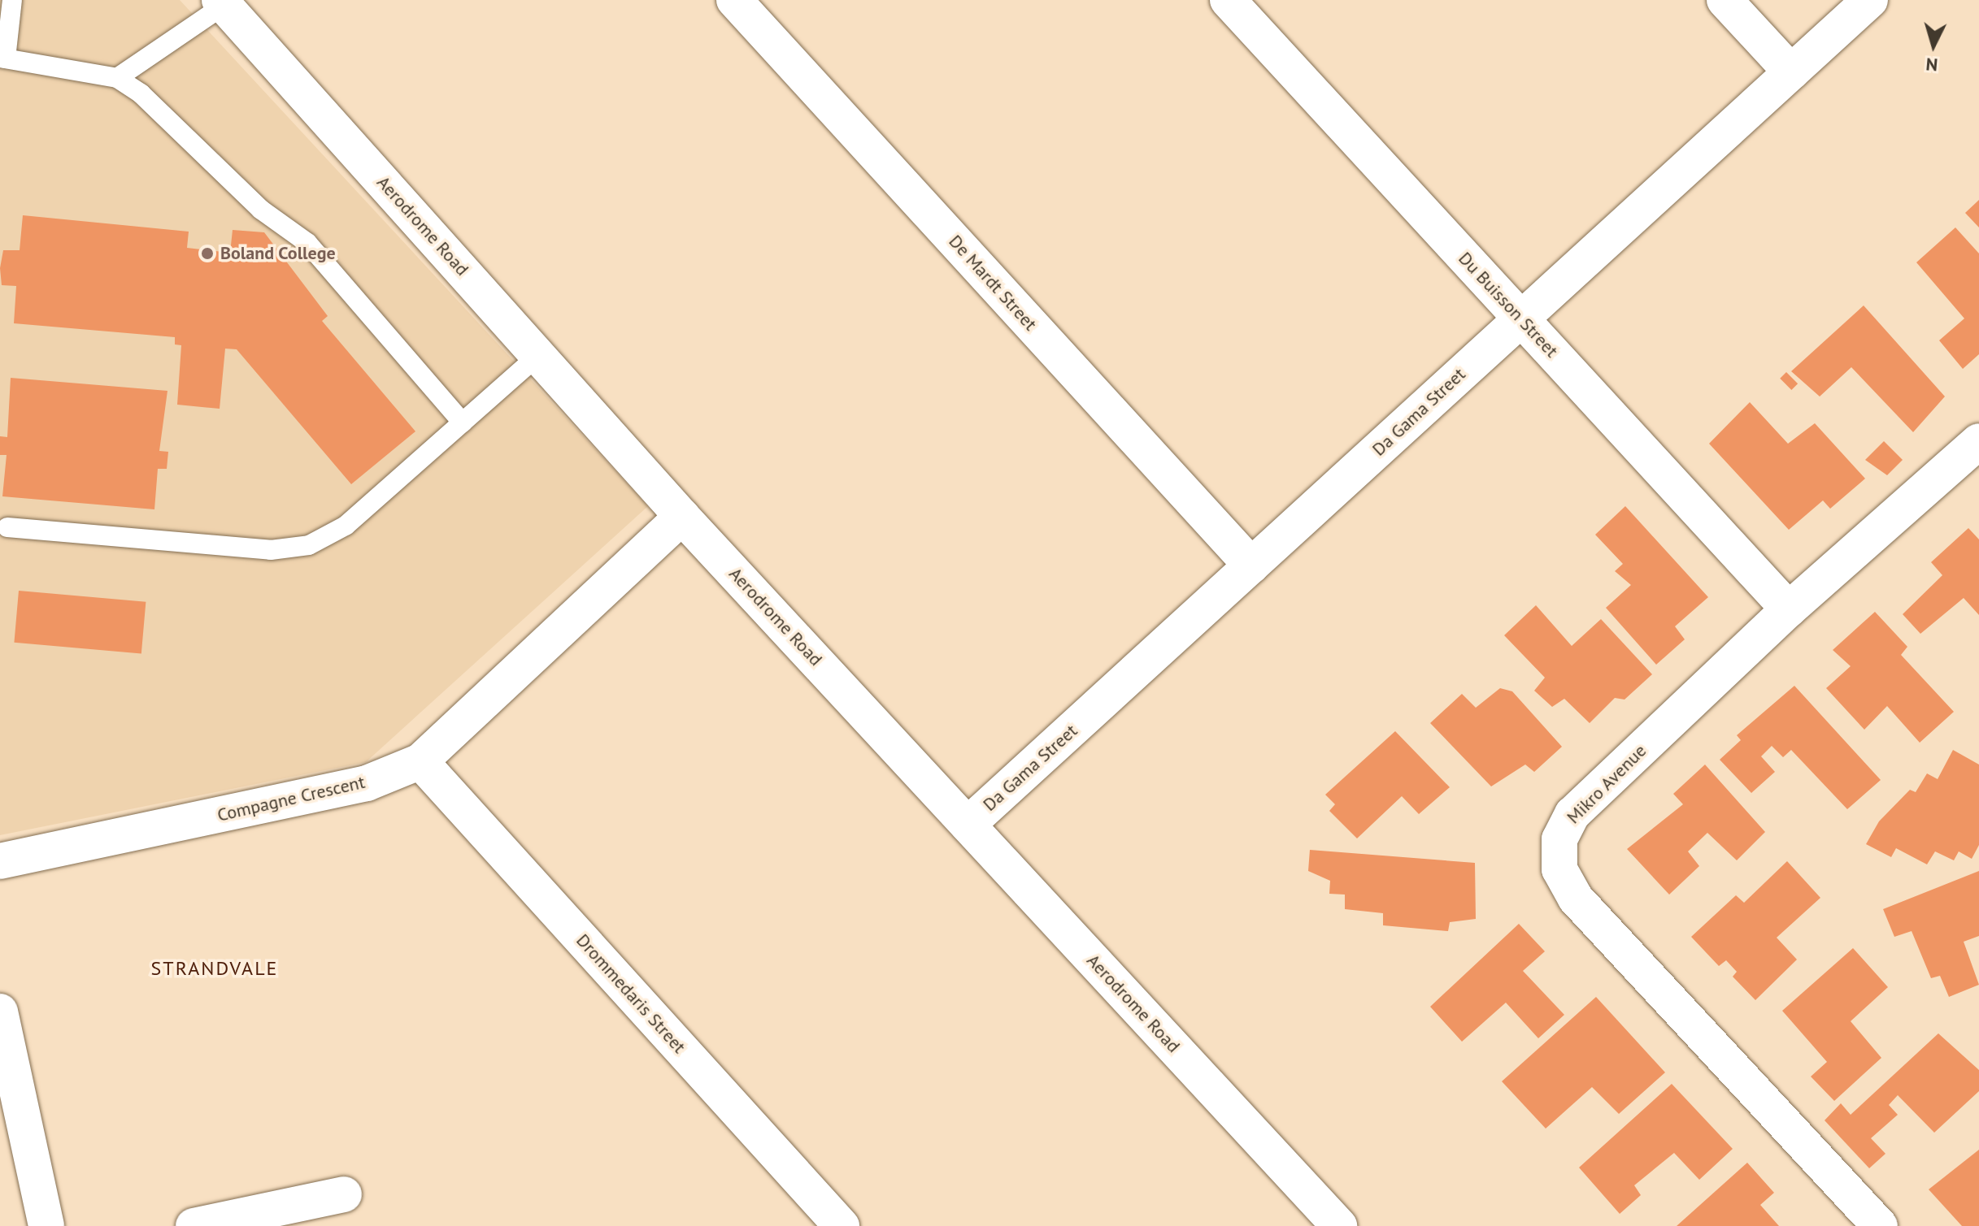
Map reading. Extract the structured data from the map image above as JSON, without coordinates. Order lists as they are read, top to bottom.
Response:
{
  "streets": {
    "street": [
      "Aerodrome Road",
      "De Mardt Street",
      "Du Buisson Street",
      "Da Gama Street",
      "Mikro Avenue",
      "Compagne Crescent",
      "Drommedaris Street"
    ]
  },
  "crossings": [
    ["Aerodrome Road", "Da Gama Street"],
    ["Aerodrome Road", "Compagne Crescent"],
    ["De Mardt Street", "Da Gama Street"],
    ["Du Buisson Street", "Da Gama Street"],
    ["Du Buisson Street", "Mikro Avenue"],
    ["Compagne Crescent", "Drommedaris Street"]
  ],
  "districts": ["STRANDVALE"],
  "places": ["Boland College"],
  "north": "bottom"
}
